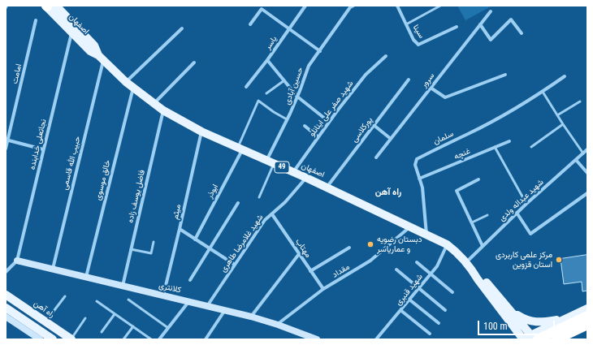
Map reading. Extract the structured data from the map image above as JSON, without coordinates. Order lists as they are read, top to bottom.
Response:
{
  "streets": {
    "main road": ["اصفهان", "49", "راه آهن"],
    "street": [
      "سینا",
      "یاسر",
      "امامت",
      "سرور",
      "حسین آبادی",
      "شهید صفر علی اینانلو",
      "پورکلاسی",
      "سلمان",
      "نجاتعلی خدابنده",
      "غنچه",
      "حبیب الله قاسمی",
      "خالق موسوی",
      "ابوذر",
      "فاضل یوسف زاده",
      "شهید عبداله ولدی",
      "میثم",
      "شهید غلامرضا طاهری",
      "مهتاب",
      "مقداد",
      "کلانتری",
      "شهید قنبری"
    ]
  },
  "crossings": [
    ["اصفهان", "حسین آبادی"],
    ["اصفهان", "شهید صفر علی اینانلو"],
    ["اصفهان", "پورکلاسی"],
    ["اصفهان", "سلمان"],
    ["اصفهان", "نجاتعلی خدابنده"],
    ["اصفهان", "حبیب الله قاسمی"],
    ["اصفهان", "خالق موسوی"],
    ["اصفهان", "ابوذر"],
    ["اصفهان", "فاضل یوسف زاده"],
    ["اصفهان", "شهید عبداله ولدی"],
    ["اصفهان", "میثم"],
    ["اصفهان", "شهید غلامرضا طاهری"],
    ["اصفهان", "مقداد"],
    ["اصفهان", "شهید قنبری"],
    ["سلمان", "غنچه"],
    ["نجاتعلی خدابنده", "کلانتری"],
    ["حبیب الله قاسمی", "کلانتری"],
    ["خالق موسوی", "کلانتری"],
    ["فاضل یوسف زاده", "کلانتری"],
    ["میثم", "کلانتری"],
    ["شهید غلامرضا طاهری", "مهتاب"],
    ["شهید غلامرضا طاهری", "کلانتری"],
    ["مهتاب", "مقداد"],
    ["مقداد", "کلانتری"]
  ],
  "districts": ["راه آهن"],
  "places": ["دبستان رضویه و عماریاسر", "مرکز علمی کاربردی استان قزوین"],
  "scale_bar": "100 m"
}
